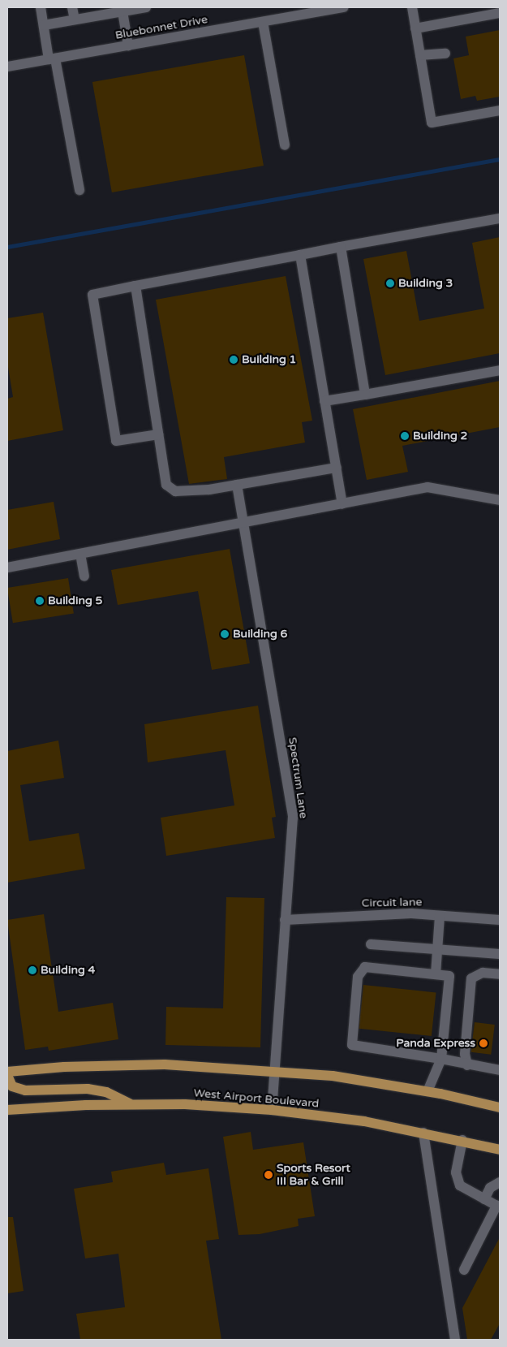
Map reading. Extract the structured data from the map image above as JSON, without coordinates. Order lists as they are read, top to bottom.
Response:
{
  "streets": {
    "main road": ["West Airport Boulevard"],
    "street": ["Bluebonnet Drive", "Spectrum Lane", "Circuit lane"]
  },
  "crossings": [
    ["Spectrum Lane", "Circuit lane"],
    ["Spectrum Lane", "West Airport Boulevard"]
  ],
  "places": [
    "Building 3",
    "Building 1",
    "Building 2",
    "Building 5",
    "Building 6",
    "Building 4",
    "Panda Express",
    "Sports Resort III Bar & Grill"
  ]
}
